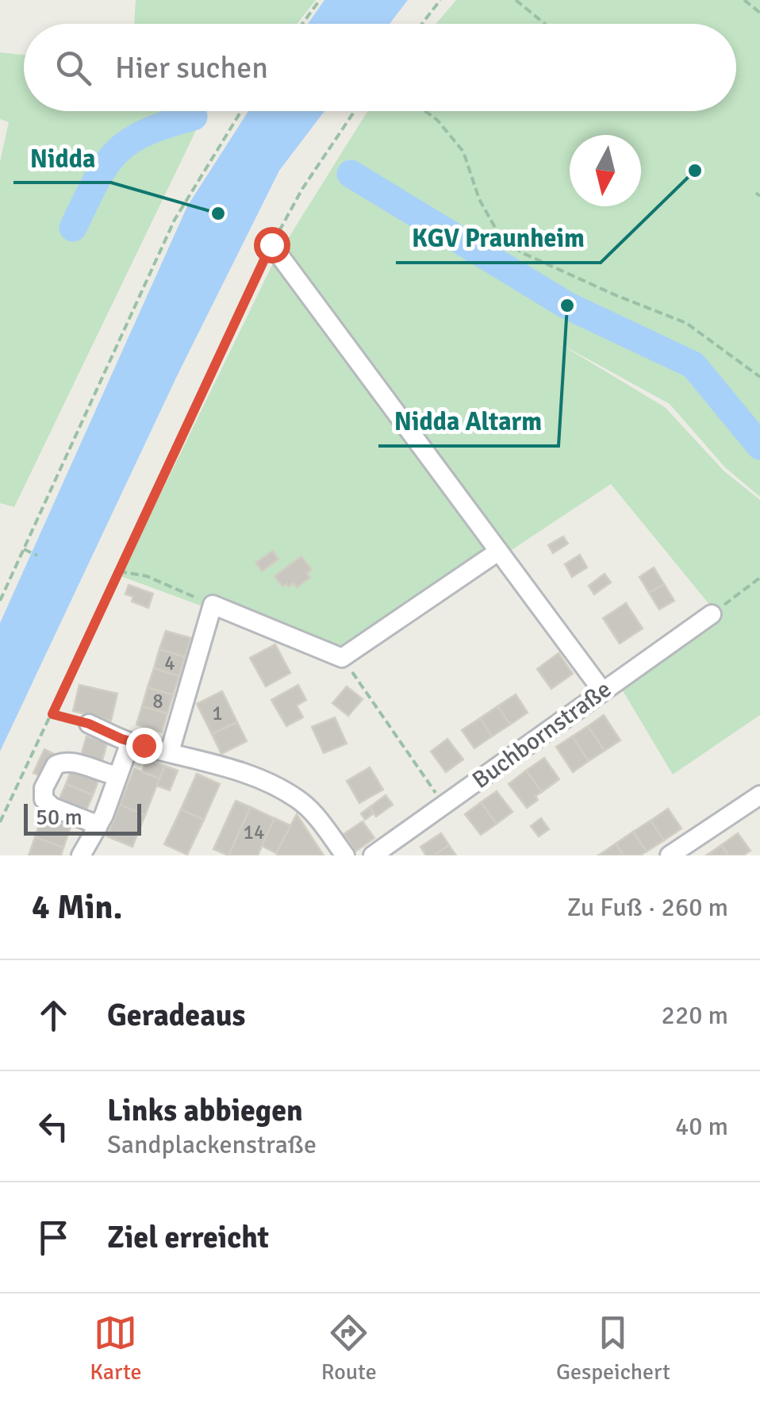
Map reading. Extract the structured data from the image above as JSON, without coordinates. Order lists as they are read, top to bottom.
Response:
{
  "streets": {
    "street": ["Buchbornstraße"]
  },
  "places": ["KGV Praunheim", "Nidda", "Nidda Altarm"],
  "house_numbers": [
    "4",
    "8",
    "1",
    "14"
  ],
  "scale_bar": "50 m",
  "north": "bottom",
  "page": {
    "search": "Hier suchen",
    "scale": "50 m",
    "heading": ["4 Min.", "Zu Fuß · 260 m"],
    "list": [
      ["Geradeaus", "220 m"],
      ["Links abbiegen", "Sandplackenstraße", "40 m"],
      "Ziel erreicht"
    ],
    "nav": ["Karte", "Route", "Gespeichert"]
  }
}
